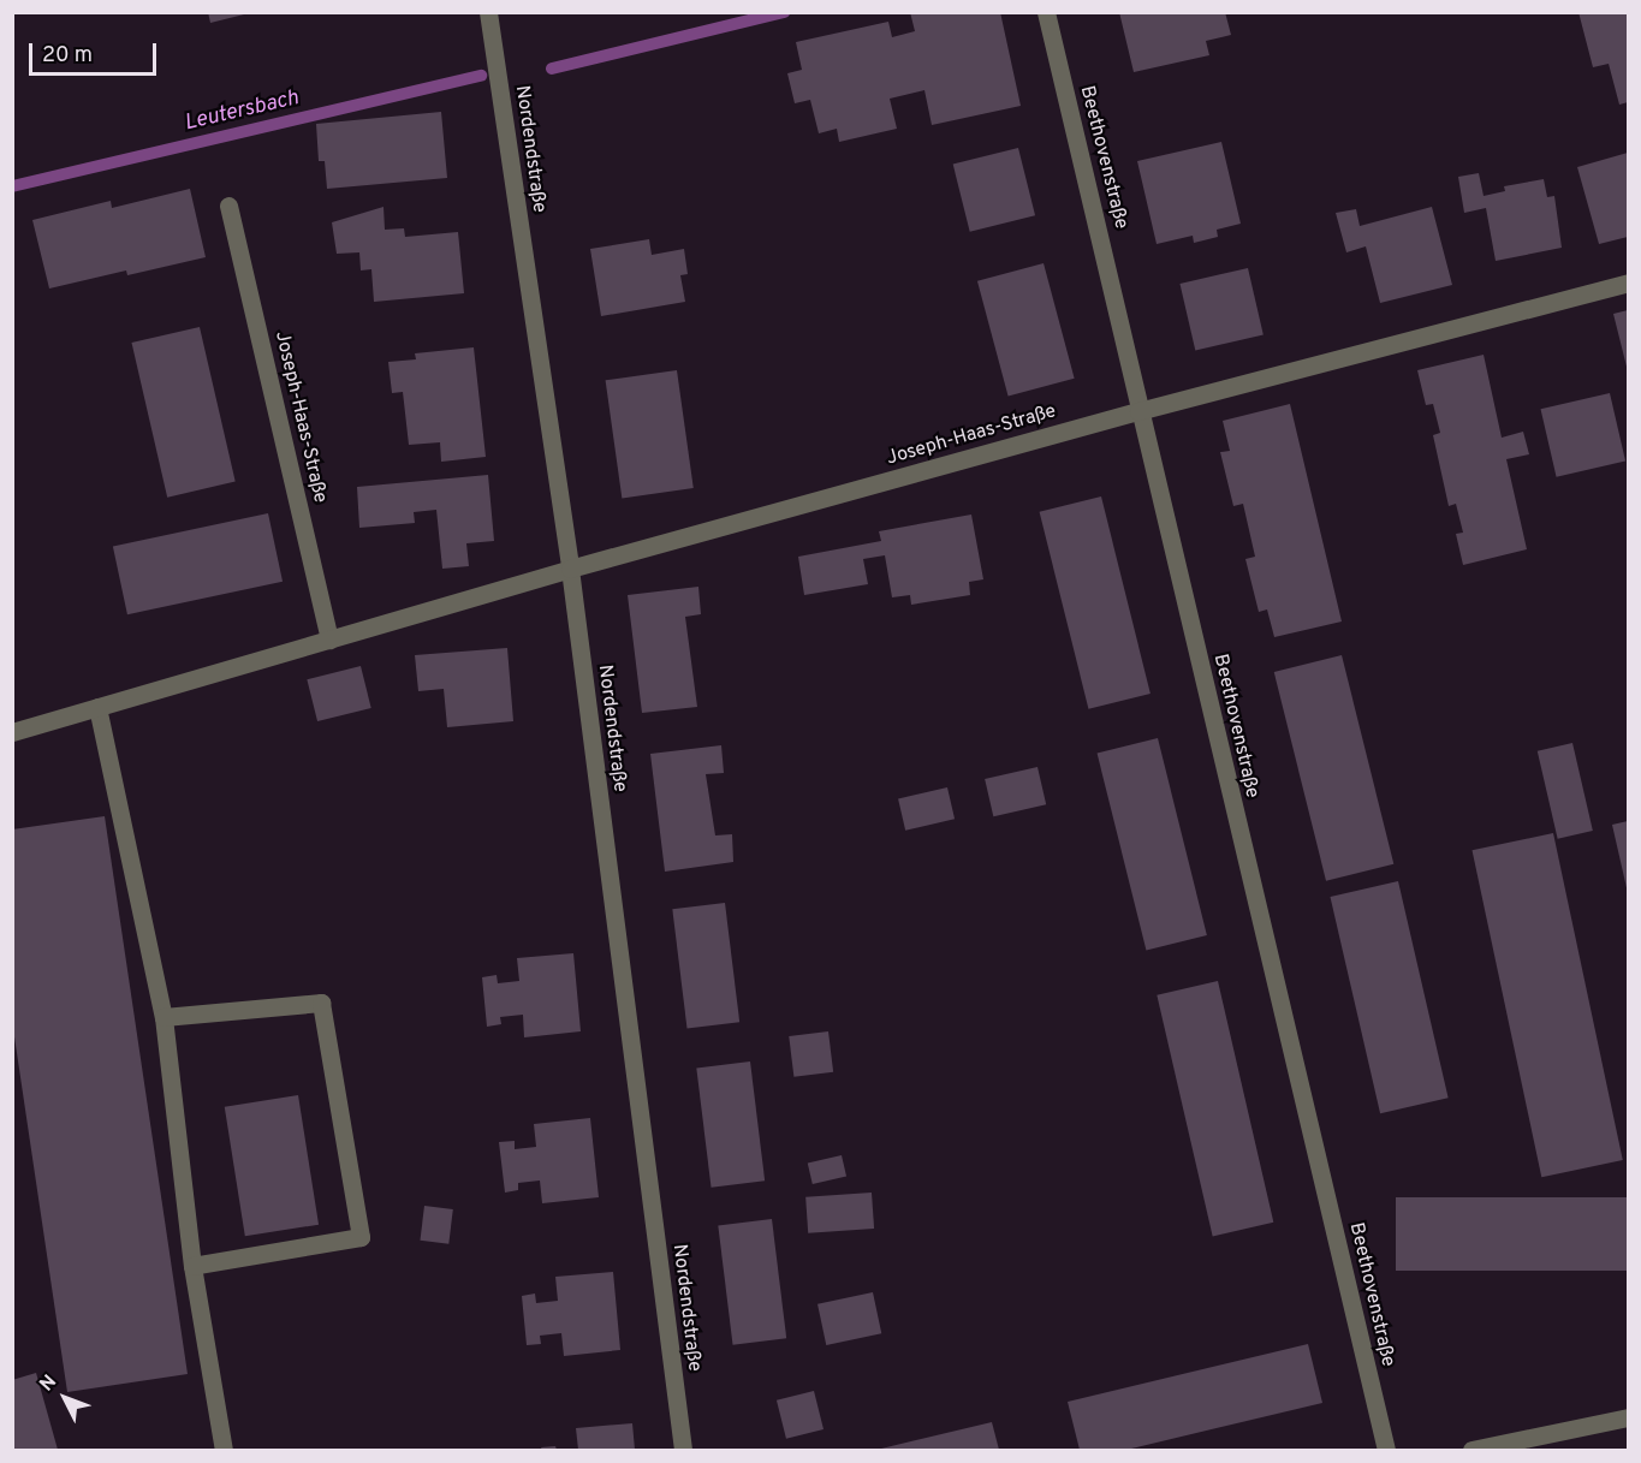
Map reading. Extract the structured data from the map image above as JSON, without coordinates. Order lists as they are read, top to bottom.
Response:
{
  "streets": {
    "street": ["Nordendstraße", "Beethovenstraße", "Joseph-Haas-Straße"]
  },
  "crossings": [
    ["Nordendstraße", "Joseph-Haas-Straße"],
    ["Beethovenstraße", "Joseph-Haas-Straße"]
  ],
  "water": ["Leutersbach"],
  "scale_bar": "20 m",
  "north": "top left"
}
